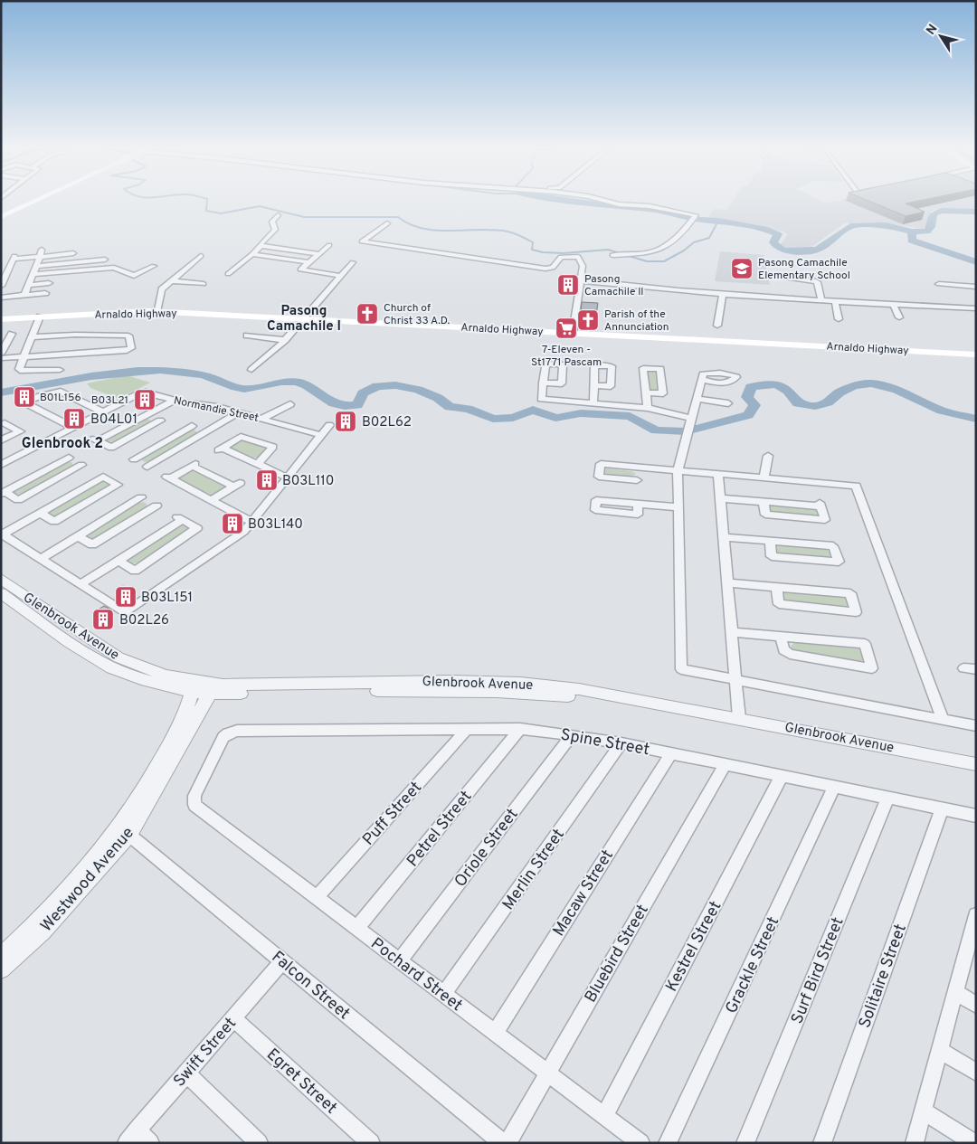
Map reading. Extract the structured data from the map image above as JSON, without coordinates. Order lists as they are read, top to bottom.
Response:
{
  "streets": {
    "main road": ["Arnaldo Highway"],
    "street": [
      "Normandie Street",
      "Glenbrook Avenue",
      "Spine Street",
      "Puff Street",
      "Petrel Street",
      "Oriole Street",
      "Merlin Street",
      "Westwood Avenue",
      "Macaw Street",
      "Kestrel Street",
      "Bluebird Street",
      "Grackle Street",
      "Surf Bird Street",
      "Pochard Street",
      "Solitaire Street",
      "Falcon Street",
      "Swift Street",
      "Egret Street"
    ]
  },
  "crossings": [
    ["Glenbrook Avenue", "Westwood Avenue"],
    ["Spine Street", "Puff Street"],
    ["Spine Street", "Petrel Street"],
    ["Spine Street", "Oriole Street"],
    ["Spine Street", "Merlin Street"],
    ["Spine Street", "Macaw Street"],
    ["Spine Street", "Kestrel Street"],
    ["Spine Street", "Bluebird Street"],
    ["Spine Street", "Grackle Street"],
    ["Spine Street", "Surf Bird Street"],
    ["Spine Street", "Pochard Street"],
    ["Spine Street", "Solitaire Street"],
    ["Puff Street", "Pochard Street"],
    ["Petrel Street", "Pochard Street"],
    ["Oriole Street", "Pochard Street"],
    ["Merlin Street", "Pochard Street"],
    ["Westwood Avenue", "Falcon Street"],
    ["Macaw Street", "Pochard Street"],
    ["Kestrel Street", "Pochard Street"],
    ["Bluebird Street", "Pochard Street"],
    ["Falcon Street", "Swift Street"],
    ["Swift Street", "Egret Street"]
  ],
  "districts": ["Pasong Camachile I", "Glenbrook 2"],
  "places": {
    "school or university": ["Pasong Camachile Elementary School"],
    "building": [
      "Pasong Camachile ll",
      "B01L156",
      "B03L21",
      "B04L01",
      "B02L62",
      "B03L110",
      "B03L140",
      "B03L151",
      "B02L26"
    ],
    "church": ["Church of Christ 33 A.D.", "Parish of the Annunciation"],
    "supermarket": ["7-Eleven - St1771 Pascam"]
  },
  "north": "top left"
}
